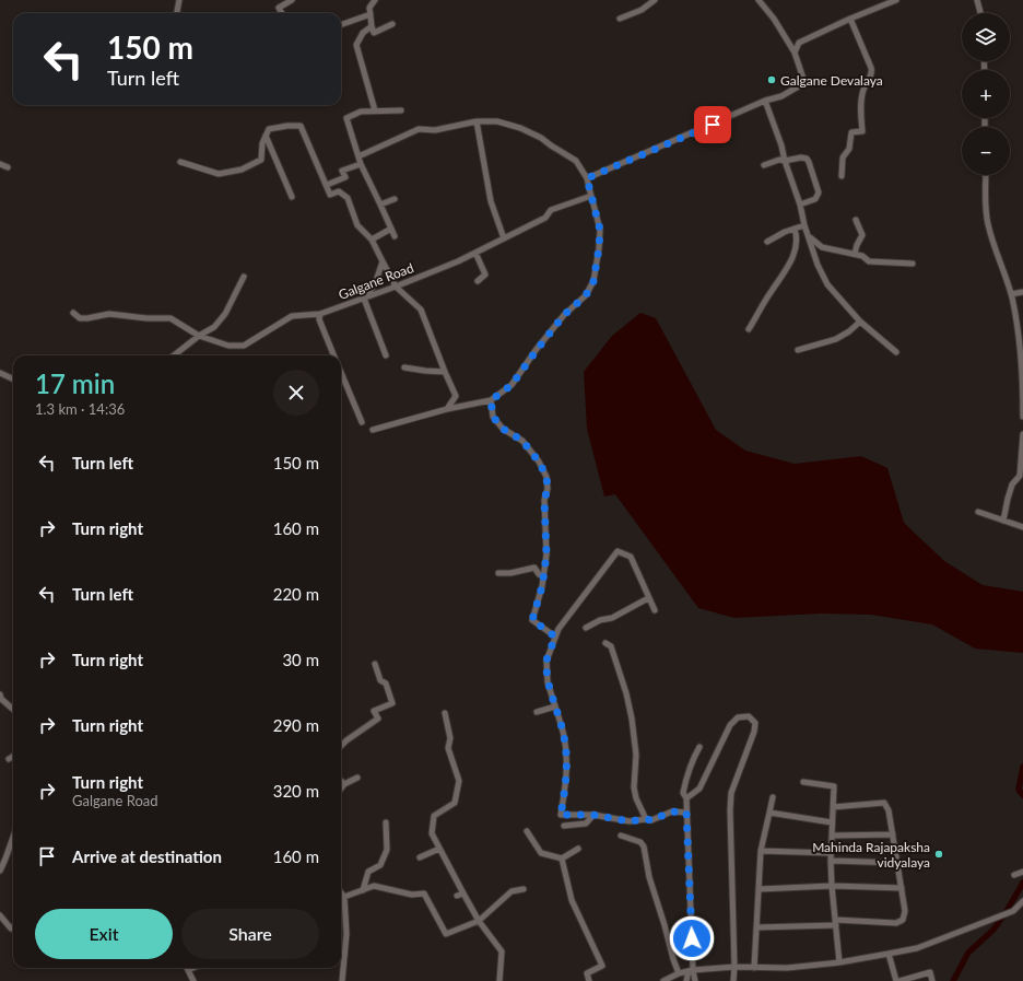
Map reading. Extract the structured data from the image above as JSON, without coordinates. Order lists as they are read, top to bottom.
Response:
{
  "streets": {
    "street": ["Galgane Road"]
  },
  "places": ["Galgane Devalaya", "Mahinda Rajapaksha vidyalaya"],
  "page": {
    "map_buttons": ["+", "−"],
    "turn": ["150 m", "Turn left"],
    "heading": ["17 min", "1.3 km · 14:36"],
    "list": [
      {
        "name": "Turn left",
        "value": "150 m"
      },
      {
        "name": "Turn right",
        "value": "160 m"
      },
      {
        "name": "Turn left",
        "value": "220 m"
      },
      {
        "name": "Turn right",
        "value": "30 m"
      },
      {
        "name": "Turn right",
        "value": "290 m"
      },
      {
        "name": "Turn right",
        "note": "Galgane Road",
        "value": "320 m"
      },
      {
        "name": "Arrive at destination",
        "value": "160 m"
      }
    ],
    "buttons": ["Exit", "Share"]
  }
}
